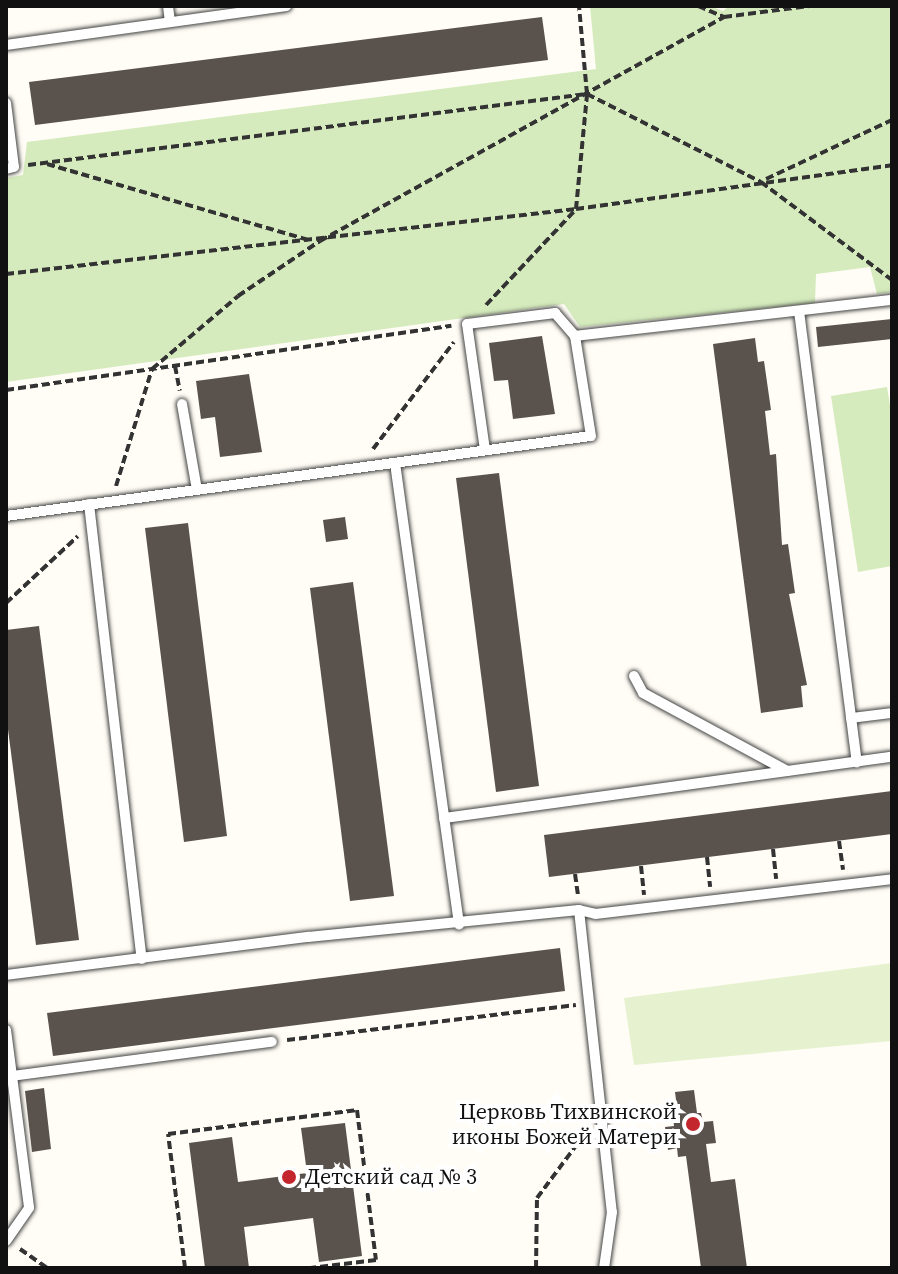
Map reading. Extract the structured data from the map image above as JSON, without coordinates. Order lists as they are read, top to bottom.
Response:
{
  "places": ["Церковь Тихвинской иконы Божей Матери", "Детский сад № 3"]
}
